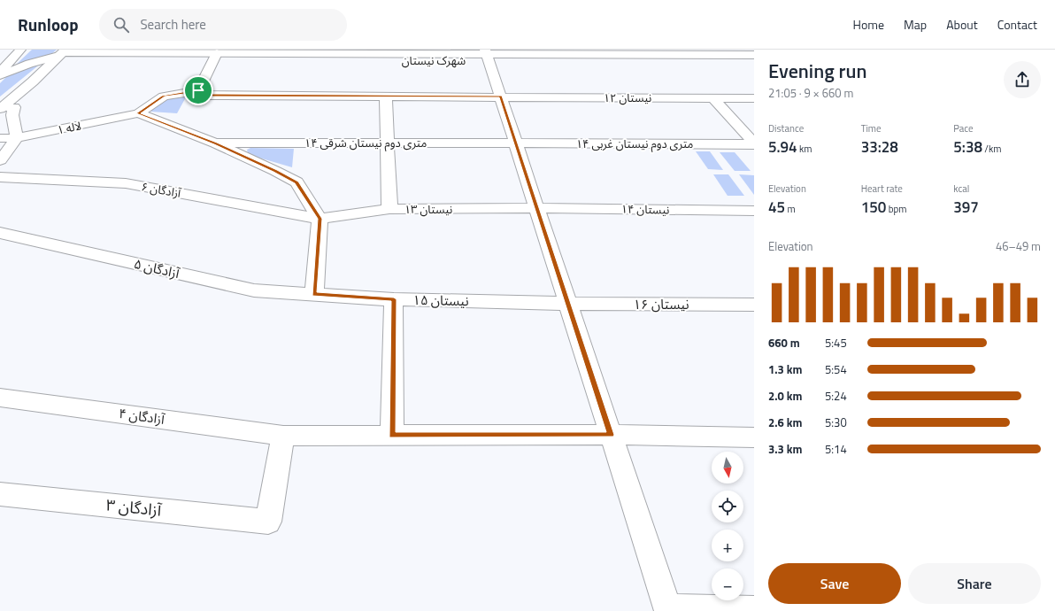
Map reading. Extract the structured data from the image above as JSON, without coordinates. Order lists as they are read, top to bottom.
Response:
{
  "streets": {
    "main road": [
      "نیستان ۱۲",
      "لاله ۱",
      "۱۴ متری دوم نیستان شرقی",
      "۱۴ متری دوم نیستان غربی",
      "آزادگان ۶",
      "نیستان ۱۳",
      "نیستان ۱۴",
      "آزادگان ۵",
      "نیستان ۱۵",
      "نیستان ۱۶",
      "آزادگان ۴",
      "آزادگان ۳"
    ]
  },
  "crossings": [
    ["۱۴ متری دوم نیستان شرقی", "۱۴ متری دوم نیستان غربی"],
    ["آزادگان ۶", "نیستان ۱۳"],
    ["نیستان ۱۳", "نیستان ۱۴"],
    ["آزادگان ۵", "نیستان ۱۵"],
    ["نیستان ۱۵", "نیستان ۱۶"],
    ["آزادگان ۴", "آزادگان ۳"]
  ],
  "districts": ["شهرک نیستان"],
  "north": "bottom",
  "page": {
    "header": "Runloop",
    "search": "Search here",
    "nav": [
      "Home",
      "Map",
      "About",
      "Contact"
    ],
    "heading": ["Evening run", "21:05 · 9 × 660 m"],
    "stats": [
      ["Distance", "5.94 km"],
      ["Time", "33:28"],
      ["Pace", "5:38 /km"],
      ["Elevation", "45 m"],
      ["Heart rate", "150 bpm"],
      ["kcal", "397"]
    ],
    "chart": ["Elevation", "46–49 m"],
    "list": [
      {
        "name": "660 m",
        "note": "5:45"
      },
      {
        "name": "1.3 km",
        "note": "5:54"
      },
      {
        "name": "2.0 km",
        "note": "5:24"
      },
      {
        "name": "2.6 km",
        "note": "5:30"
      },
      {
        "name": "3.3 km",
        "note": "5:14"
      }
    ],
    "map_buttons": ["+", "−"],
    "buttons": ["Save", "Share"]
  }
}
